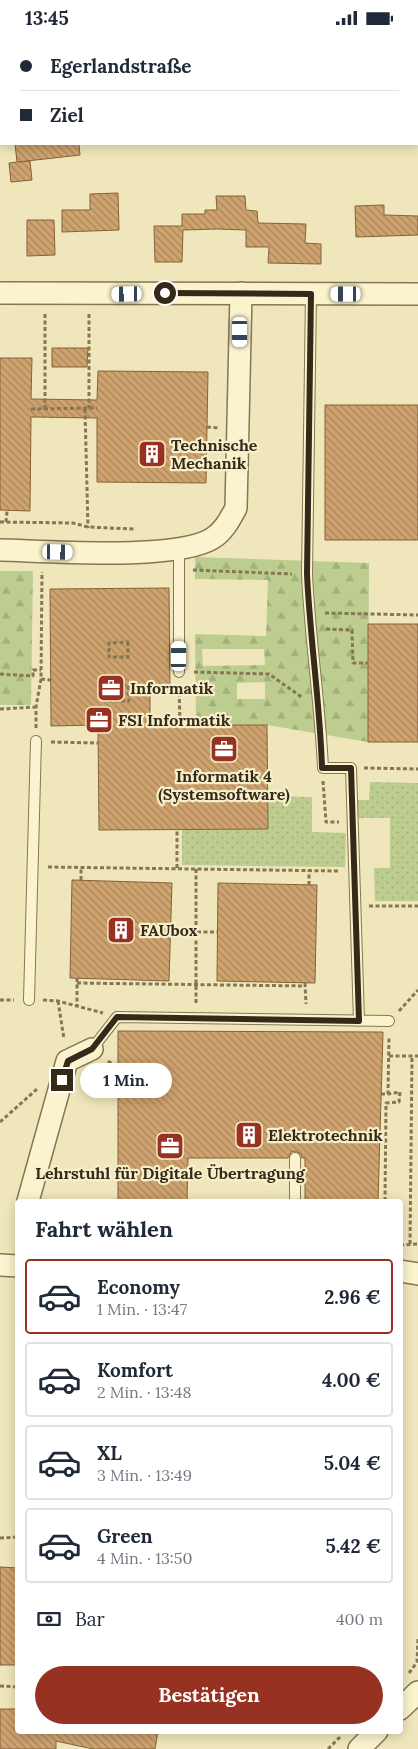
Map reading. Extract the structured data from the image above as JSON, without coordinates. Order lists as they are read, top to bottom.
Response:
{
  "places": {
    "building": ["Technische Mechanik", "FAUbox", "Elektrotechnik"],
    "office": [
      "Informatik",
      "FSI Informatik",
      "Informatik 4 (Systemsoftware)",
      "Lehrstuhl für Digitale Übertragung"
    ]
  },
  "page": {
    "status": "13:45",
    "banner": ["Egerlandstraße", "Ziel"],
    "bubble": "1 Min.",
    "heading": "Fahrt wählen",
    "list": [
      {
        "name": "Economy",
        "note": "1 Min. · 13:47",
        "value": "2.96 €"
      },
      {
        "name": "Komfort",
        "note": "2 Min. · 13:48",
        "value": "4.00 €"
      },
      {
        "name": "XL",
        "note": "3 Min. · 13:49",
        "value": "5.04 €"
      },
      {
        "name": "Green",
        "note": "4 Min. · 13:50",
        "value": "5.42 €"
      }
    ],
    "pay": ["Bar", "400 m"],
    "buttons": "Bestätigen"
  }
}
